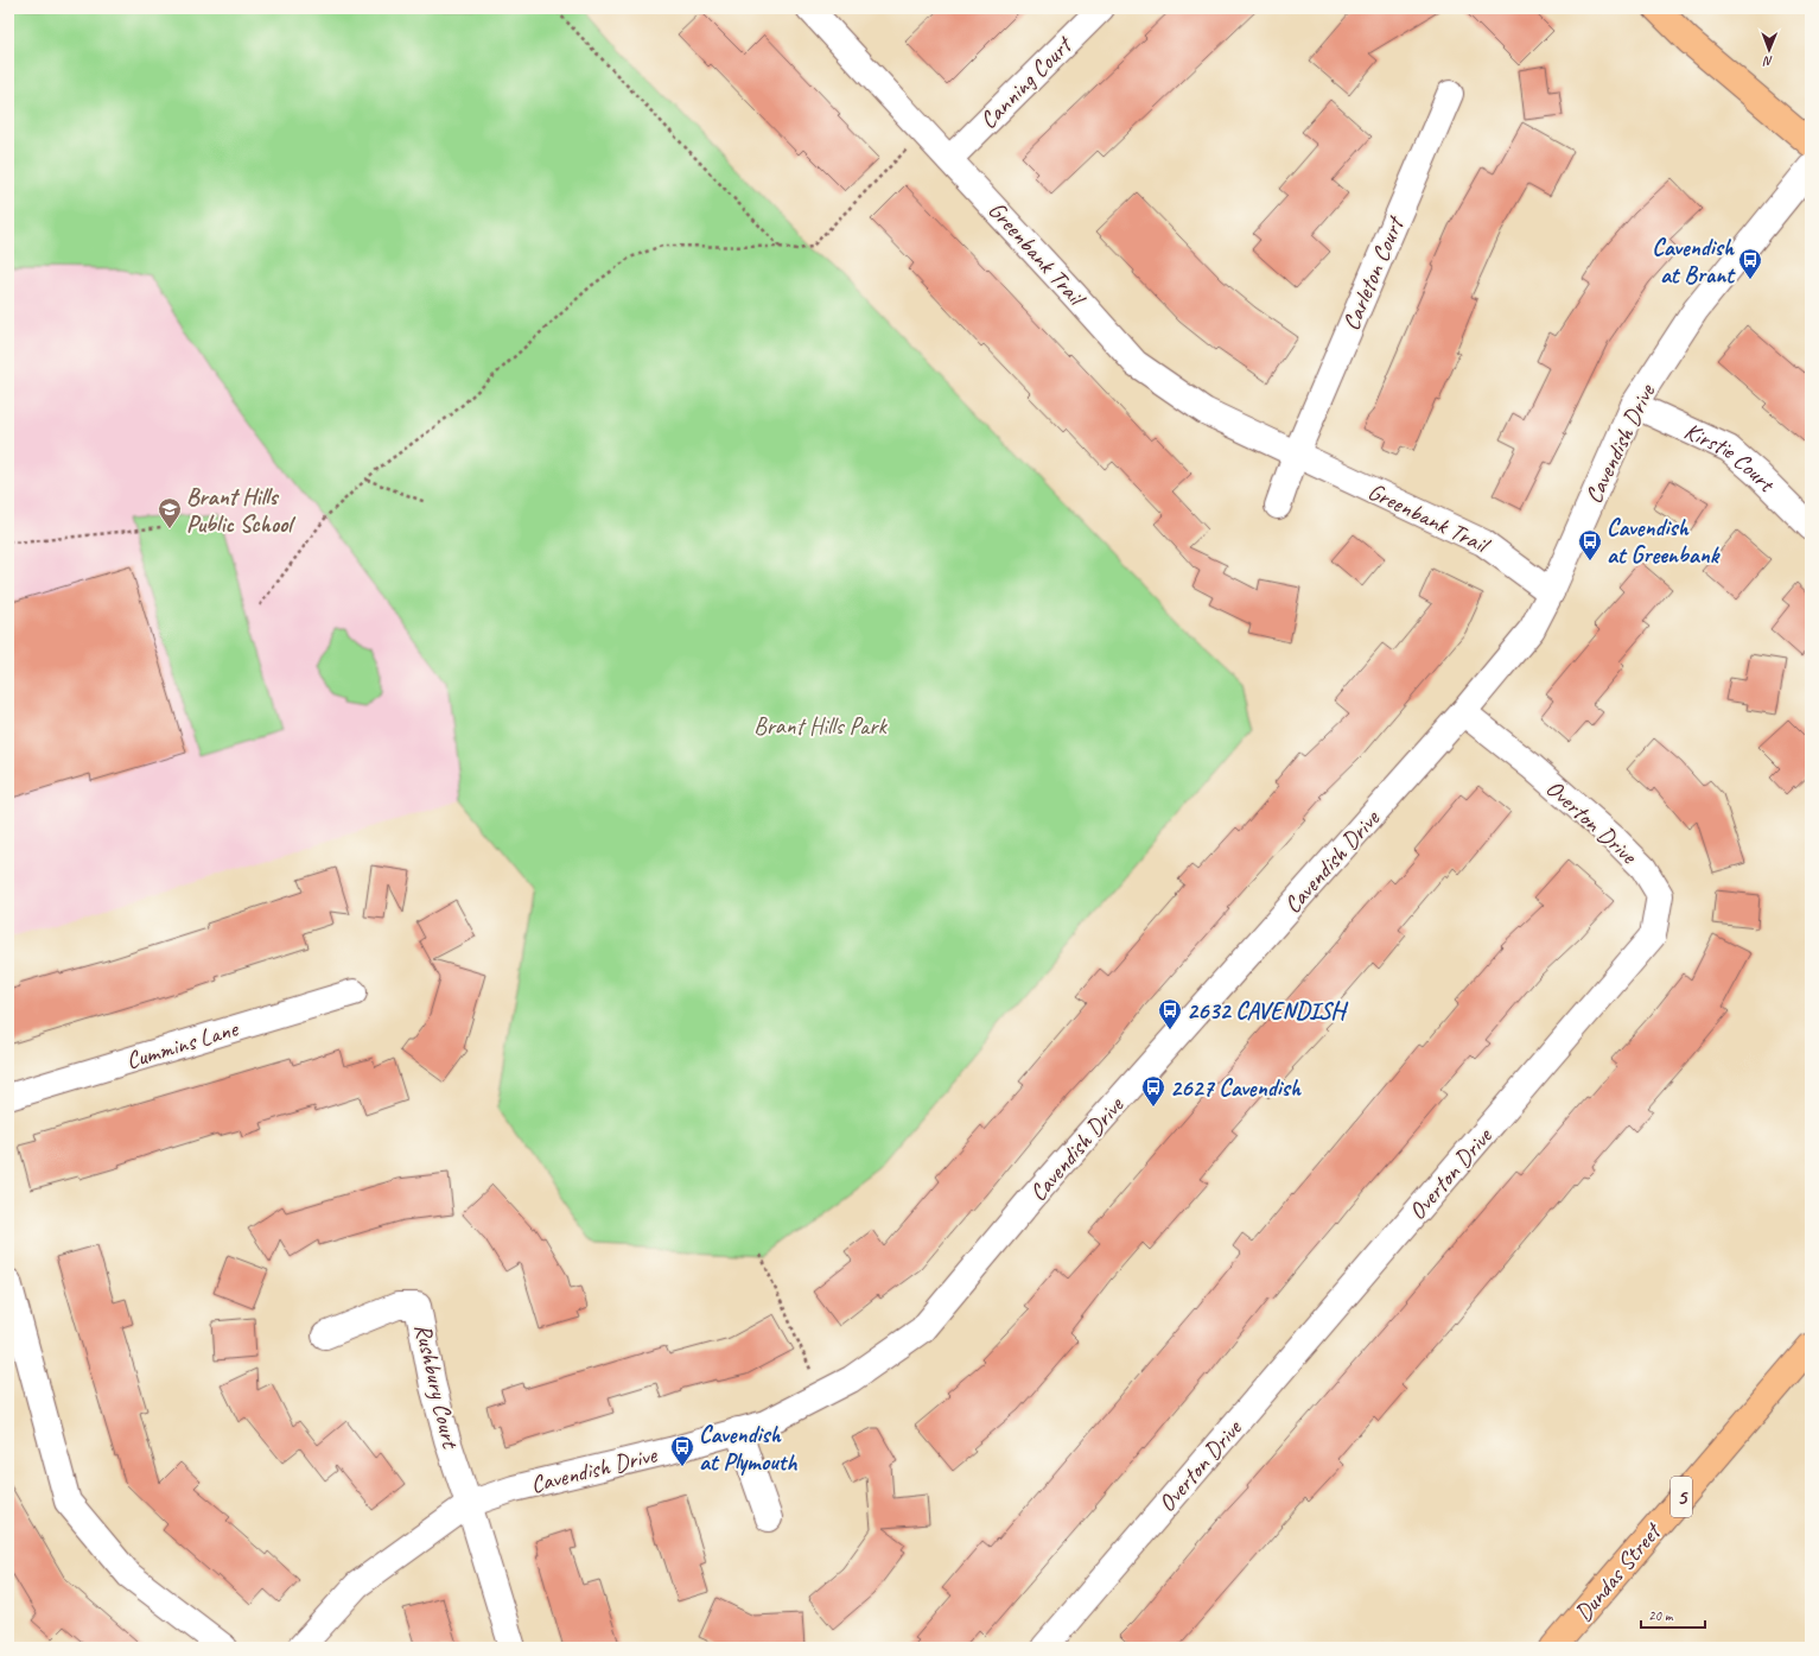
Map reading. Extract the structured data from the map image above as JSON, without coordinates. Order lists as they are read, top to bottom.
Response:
{
  "streets": {
    "main road": ["5", "Dundas Street"],
    "street": [
      "Canning Court",
      "Greenbank Trail",
      "Carleton Court",
      "Cavendish Drive",
      "Kirstie Court",
      "Overton Drive",
      "Cummins Lane",
      "Rushbury Court"
    ]
  },
  "crossings": [
    ["Canning Court", "Greenbank Trail"],
    ["Greenbank Trail", "Carleton Court"],
    ["Greenbank Trail", "Cavendish Drive"],
    ["Cavendish Drive", "Kirstie Court"],
    ["Cavendish Drive", "Overton Drive"],
    ["Cavendish Drive", "Rushbury Court"]
  ],
  "parks": ["Brant Hills Park"],
  "places": {
    "bus stop": [
      "Cavendish at Brant",
      "Cavendish at Greenbank",
      "2632 CAVENDISH",
      "2627 Cavendish",
      "Cavendish at Plymouth"
    ],
    "school or university": ["Brant Hills Public School"]
  },
  "scale_bar": "20 m",
  "north": "bottom"
}
